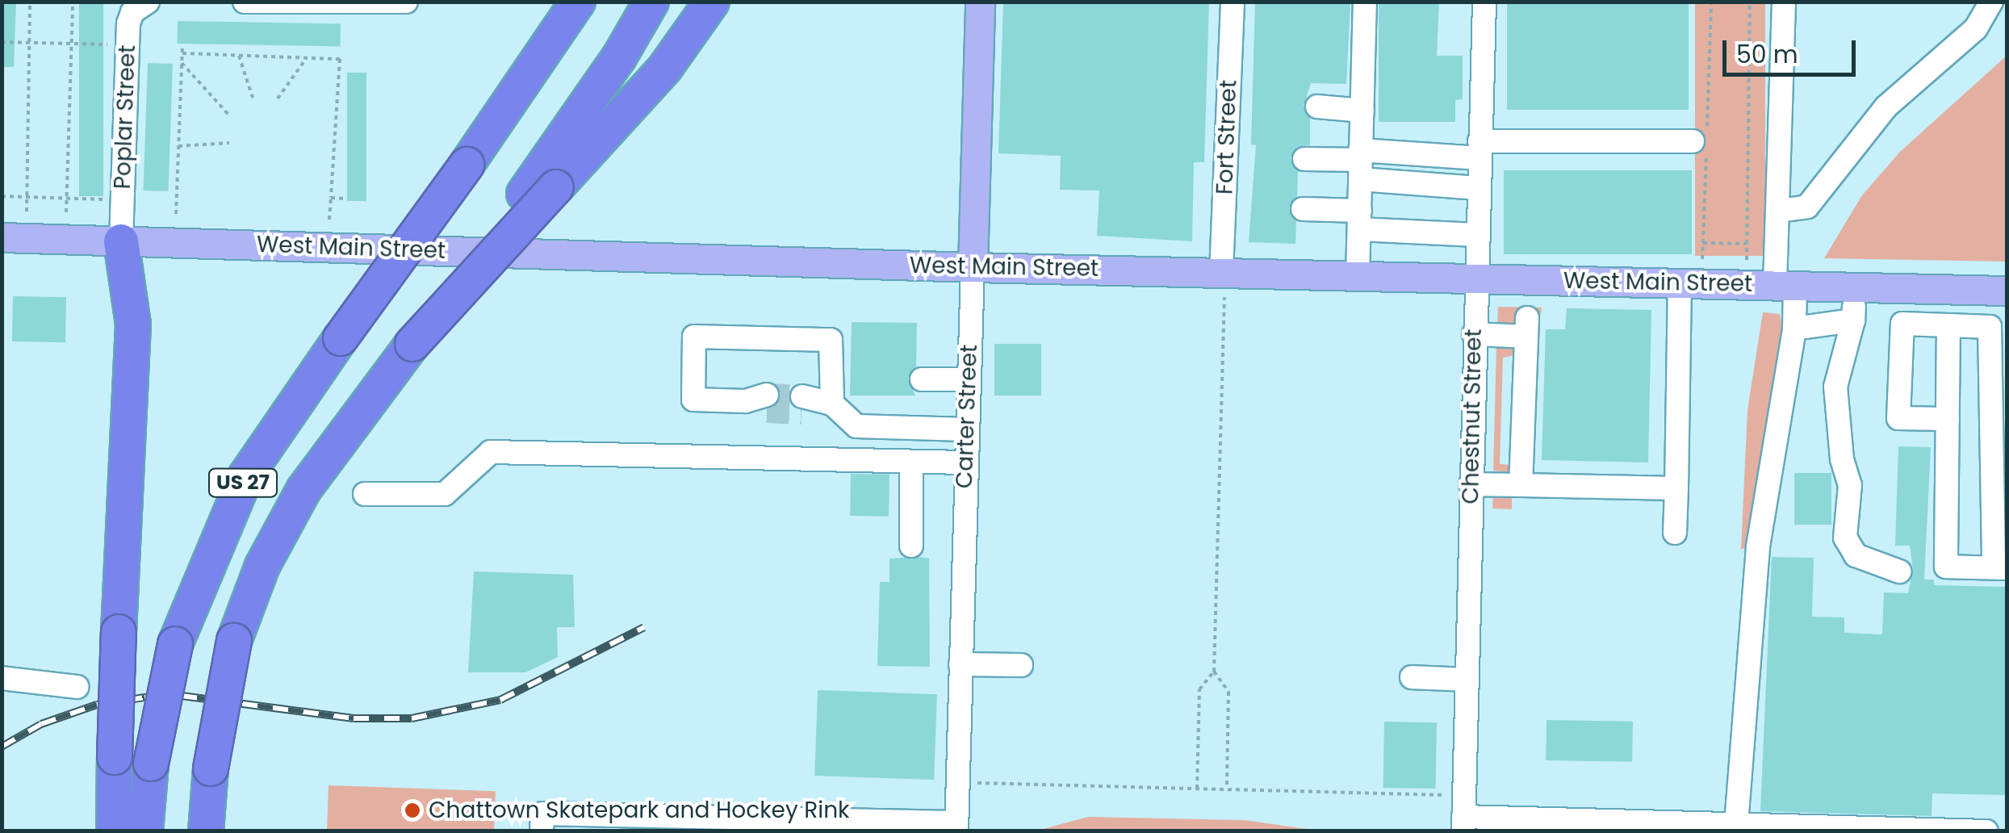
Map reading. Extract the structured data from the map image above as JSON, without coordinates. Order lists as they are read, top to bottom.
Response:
{
  "streets": {
    "highway": ["US 27"],
    "main road": ["West Main Street", "Carter Street"],
    "street": ["Poplar Street", "Fort Street", "Chestnut Street"]
  },
  "crossings": [
    ["Poplar Street", "West Main Street"],
    ["Fort Street", "West Main Street"],
    ["West Main Street", "Carter Street"],
    ["West Main Street", "Chestnut Street"]
  ],
  "places": ["Chattown Skatepark and Hockey Rink"],
  "scale_bar": "50 m"
}
